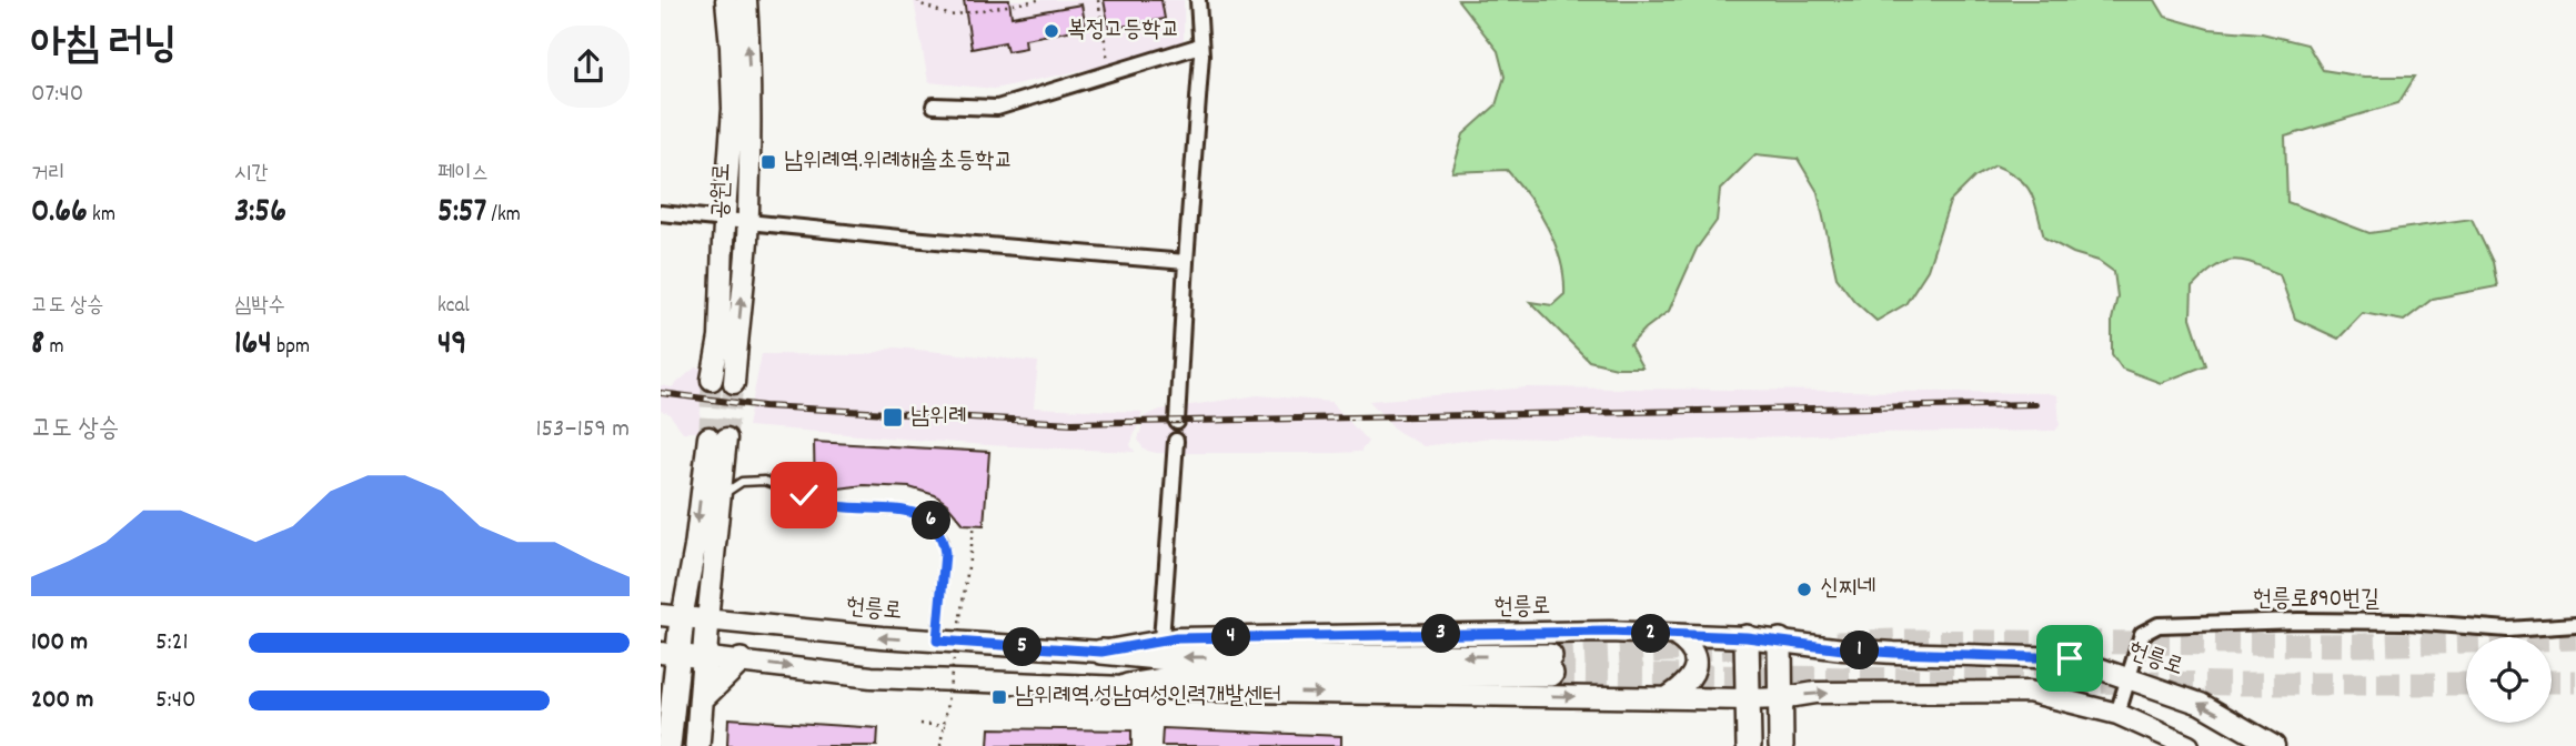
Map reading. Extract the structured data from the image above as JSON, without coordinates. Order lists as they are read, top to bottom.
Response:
{
  "streets": {
    "main road": ["공원로", "헌릉로"],
    "street": ["헌릉로890번길"]
  },
  "crossings": [
    ["헌릉로890번길", "헌릉로"]
  ],
  "places": {
    "other": ["복정고등학교", "신찌네"],
    "transit": ["남위례역.위례해솔초등학교", "남위례", "남위례역.성남여성인력개발센터"]
  },
  "page": {
    "heading": ["아침 러닝", "07:40"],
    "stats": [
      ["거리", "0.66 km"],
      ["시간", "3:56"],
      ["페이스", "5:57 /km"],
      ["고도 상승", "8 m"],
      ["심박수", "164 bpm"],
      ["kcal", "49"]
    ],
    "chart": ["고도 상승", "153–159 m"],
    "pins": [
      "6",
      "2",
      "3",
      "4",
      "5",
      "1"
    ],
    "list": [
      {
        "name": "100 m",
        "note": "5:21"
      },
      {
        "name": "200 m",
        "note": "5:40"
      }
    ]
  }
}
